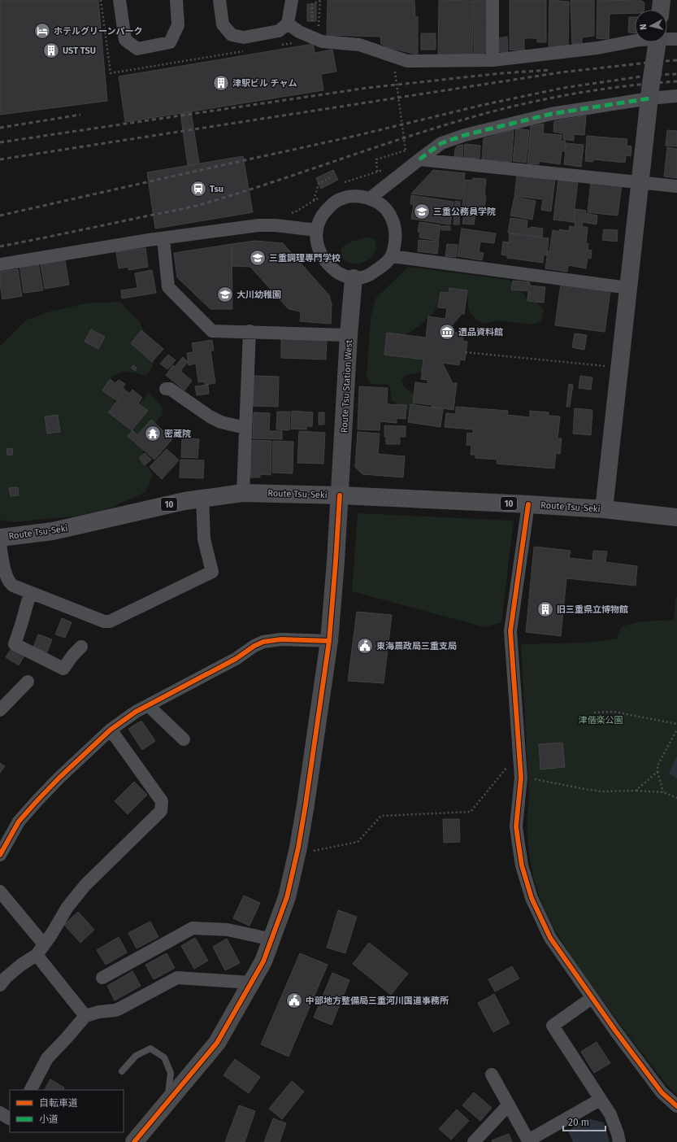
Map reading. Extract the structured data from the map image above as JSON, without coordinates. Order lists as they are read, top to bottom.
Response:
{
  "streets": {
    "main road": ["Route Tsu-Seki", "10"],
    "street": ["Route Tsu Station West"]
  },
  "crossings": [
    ["Route Tsu Station West", "Route Tsu-Seki"]
  ],
  "parks": ["津偕楽公園"],
  "places": {
    "hotel": ["ホテルグリーンパーク"],
    "building": ["UST TSU", "津駅ビル チャム", "旧三重県立博物館"],
    "station": ["Tsu"],
    "school or university": ["三重公務員学院", "三重調理専門学校", "大川幼稚園"],
    "museum": ["遺品資料館"],
    "temple": ["密蔵院"],
    "public building": ["東海農政局三重支局", "中部地方整備局三重河川国道事務所"]
  },
  "legend": ["自転車道", "小道"],
  "scale_bar": "20 m",
  "north": "left"
}
